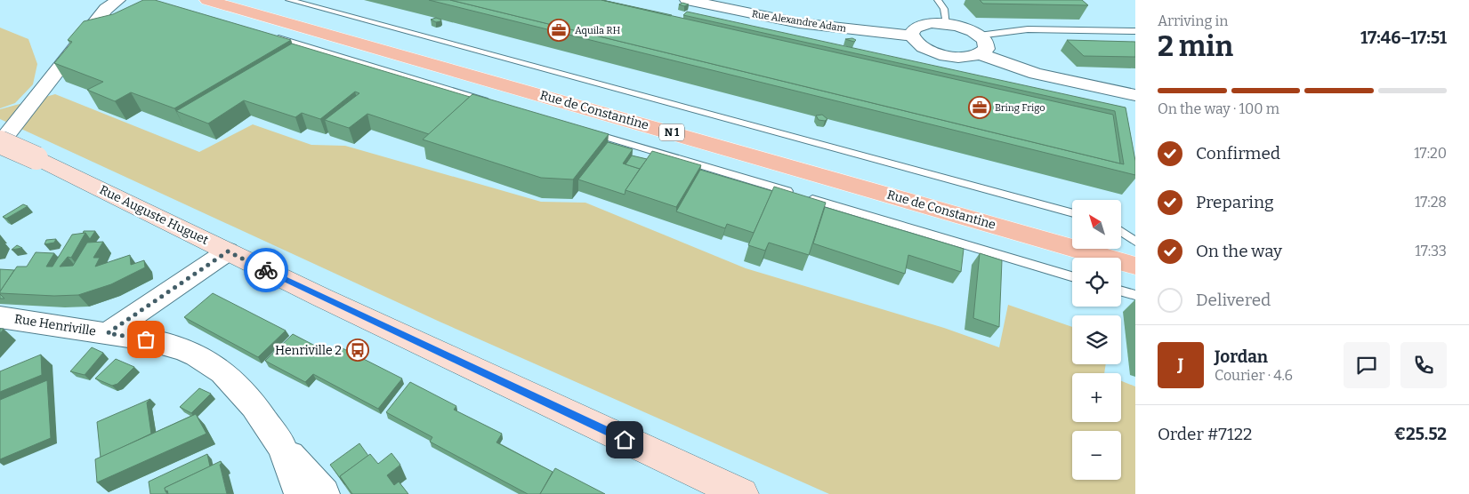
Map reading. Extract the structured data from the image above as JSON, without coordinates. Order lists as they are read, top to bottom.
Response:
{
  "streets": {
    "main road": ["Rue de Constantine", "N 1", "Rue Auguste Huguet"],
    "street": ["Rue Alexandre Adam", "Rue Henriville"]
  },
  "places": {
    "office": ["Aquila RH", "Bring Frigo"],
    "bus stop": ["Henriville 2"]
  },
  "north": "top left",
  "page": {
    "heading": ["2 min", "Arriving in", "17:46–17:51"],
    "panel": [
      "Jordan",
      "Courier · 4.6",
      "Order #7122",
      "€25.52"
    ],
    "bar": "On the way · 100 m",
    "list": [
      ["Confirmed", "17:20"],
      ["Preparing", "17:28"],
      ["On the way", "17:33"],
      "Delivered"
    ],
    "map_buttons": ["+", "−"],
    "round": "J"
  }
}
